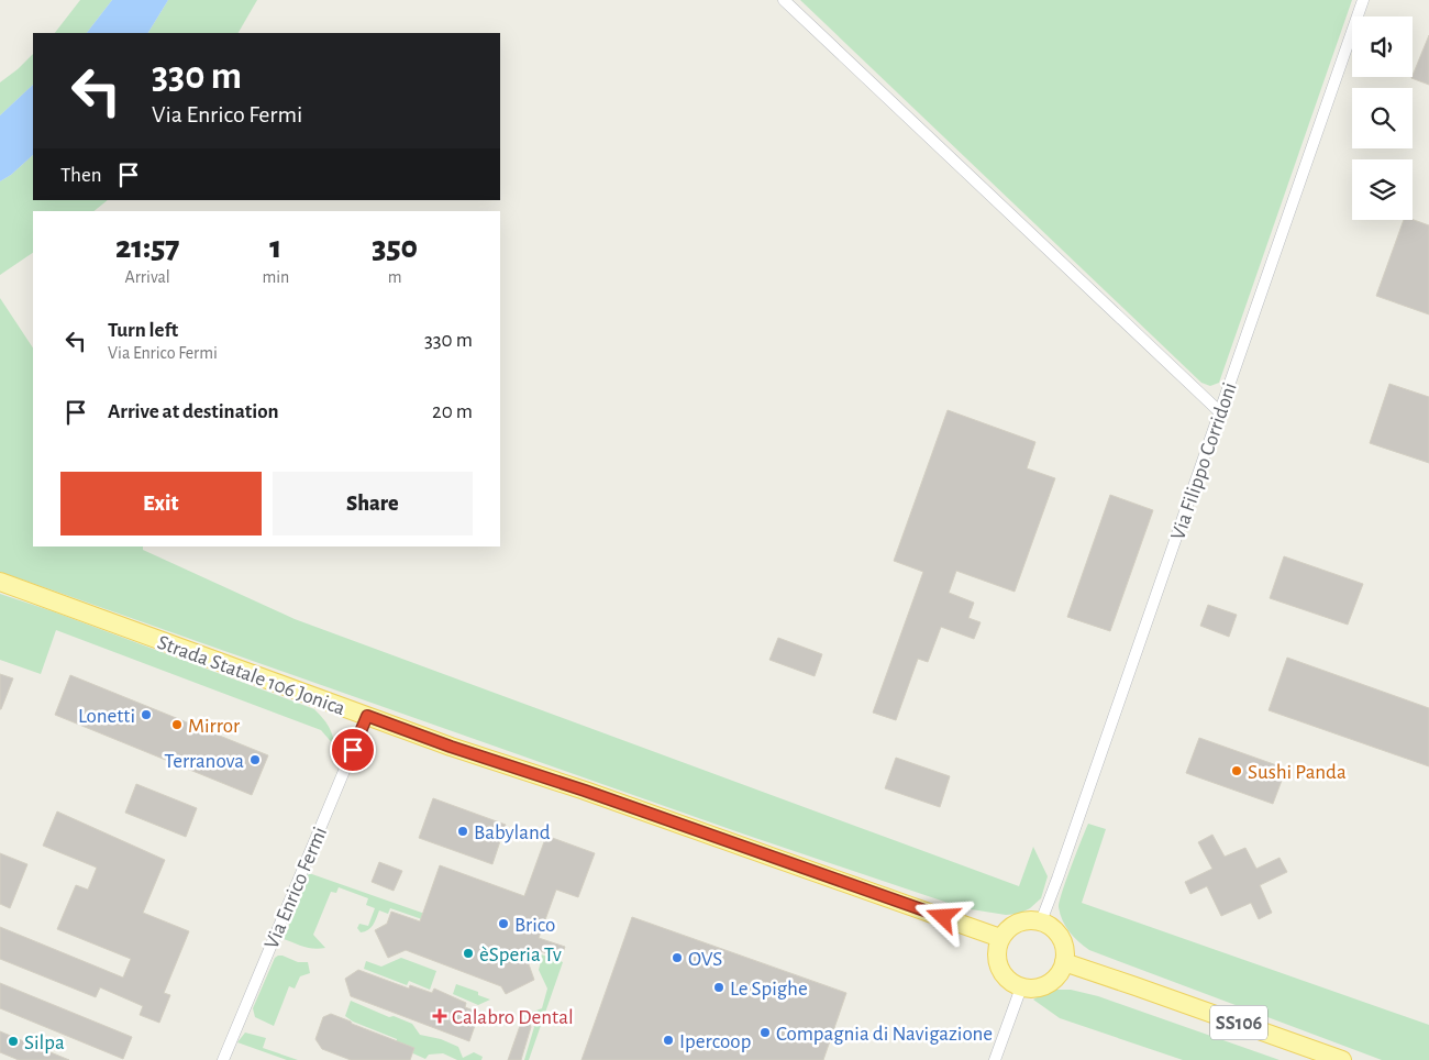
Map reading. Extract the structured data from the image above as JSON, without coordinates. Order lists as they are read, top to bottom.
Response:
{
  "streets": {
    "main road": ["Strada Statale 106 Jonica", "SS106"],
    "street": ["Via Filippo Corridoni", "Via Enrico Fermi"]
  },
  "crossings": [
    ["Via Filippo Corridoni", "Strada Statale 106 Jonica"],
    ["Via Filippo Corridoni", "SS106"],
    ["Strada Statale 106 Jonica", "Via Enrico Fermi"],
    ["Strada Statale 106 Jonica", "SS106"]
  ],
  "places": {
    "other": [
      "Lonetti",
      "Mirror",
      "Terranova",
      "Sushi Panda",
      "Babyland",
      "Brico",
      "èSperia Tv",
      "OVS",
      "Le Spighe",
      "Compagnia di Navigazione",
      "Ipercoop",
      "Silpa"
    ],
    "health": ["Calabro Dental"]
  },
  "page": {
    "turn": ["330 m", "Via Enrico Fermi"],
    "then": "Then",
    "eta": [
      "21:57",
      "Arrival",
      "1",
      "min",
      "350",
      "m"
    ],
    "list": [
      {
        "name": "Turn left",
        "note": "Via Enrico Fermi",
        "value": "330 m"
      },
      {
        "name": "Arrive at destination",
        "value": "20 m"
      }
    ],
    "buttons": ["Exit", "Share"]
  }
}
